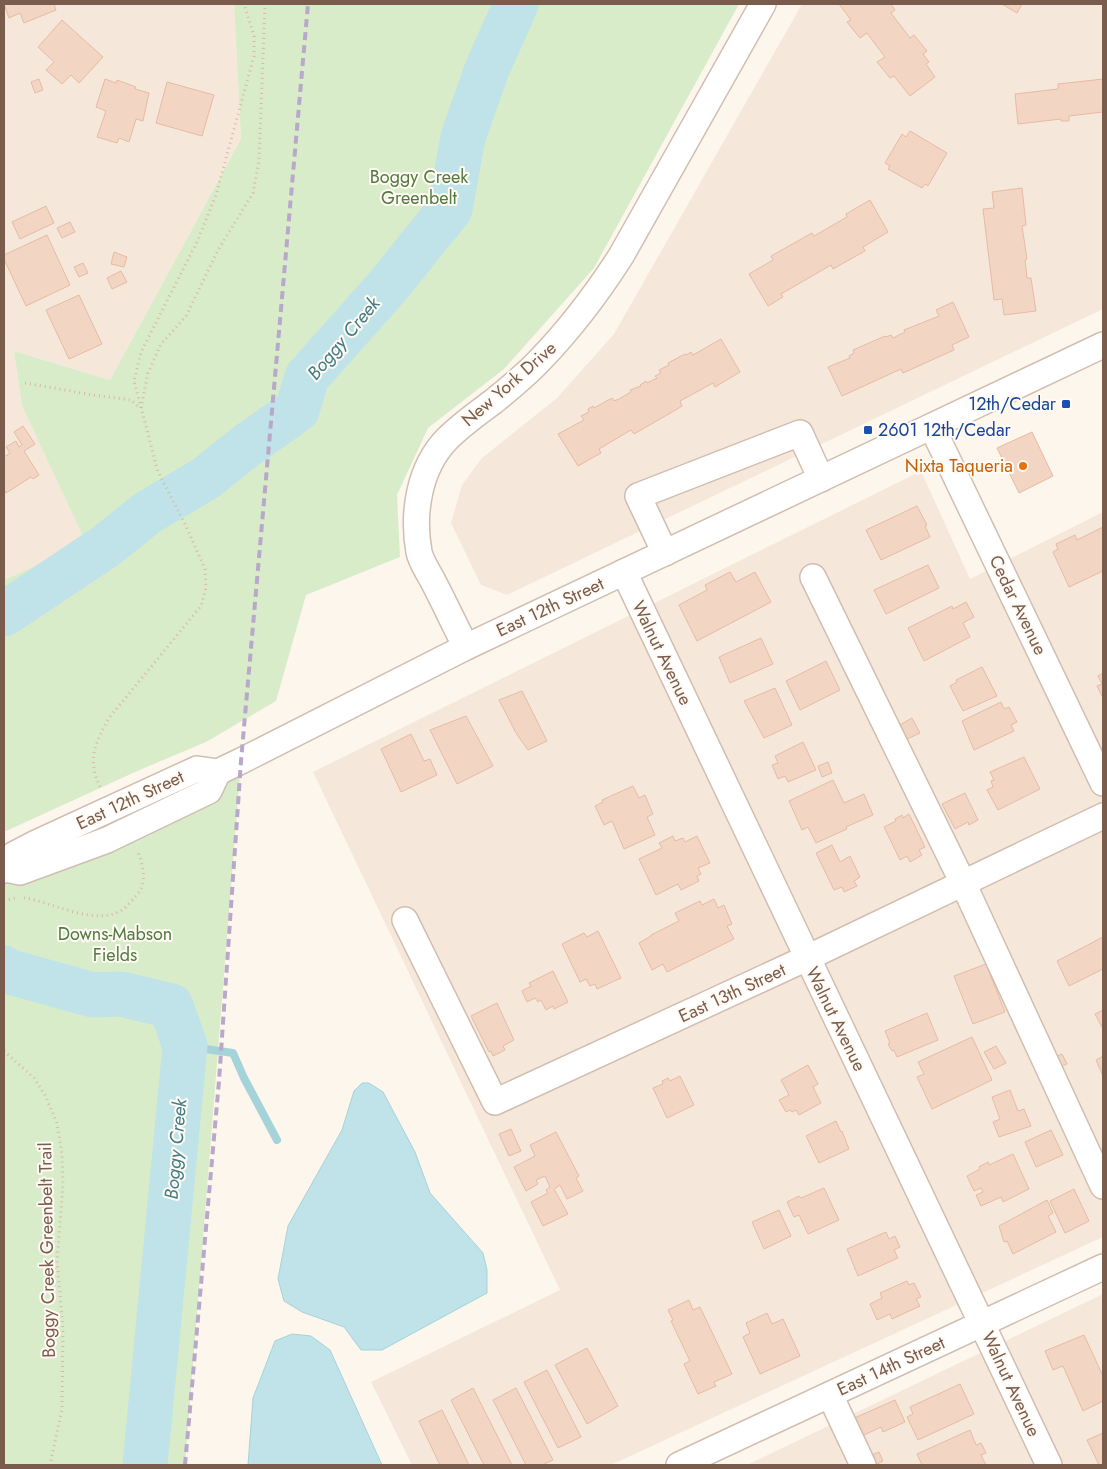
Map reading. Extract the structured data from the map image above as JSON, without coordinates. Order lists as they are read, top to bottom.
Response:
{
  "streets": {
    "street": [
      "New York Drive",
      "Cedar Avenue",
      "East 12th Street",
      "Walnut Avenue",
      "East 13th Street",
      "East 14th Street"
    ],
    "path": ["Boggy Creek Greenbelt Trail"]
  },
  "crossings": [
    ["New York Drive", "East 12th Street"],
    ["Cedar Avenue", "East 12th Street"],
    ["East 12th Street", "Walnut Avenue"],
    ["Walnut Avenue", "East 13th Street"],
    ["Walnut Avenue", "East 14th Street"]
  ],
  "water": ["Boggy Creek"],
  "parks": ["Boggy Creek Greenbelt", "Downs-Mabson Fields"],
  "places": {
    "transit": ["12th/Cedar", "2601 12th/Cedar"],
    "other": ["Nixta Taqueria"]
  }
}
